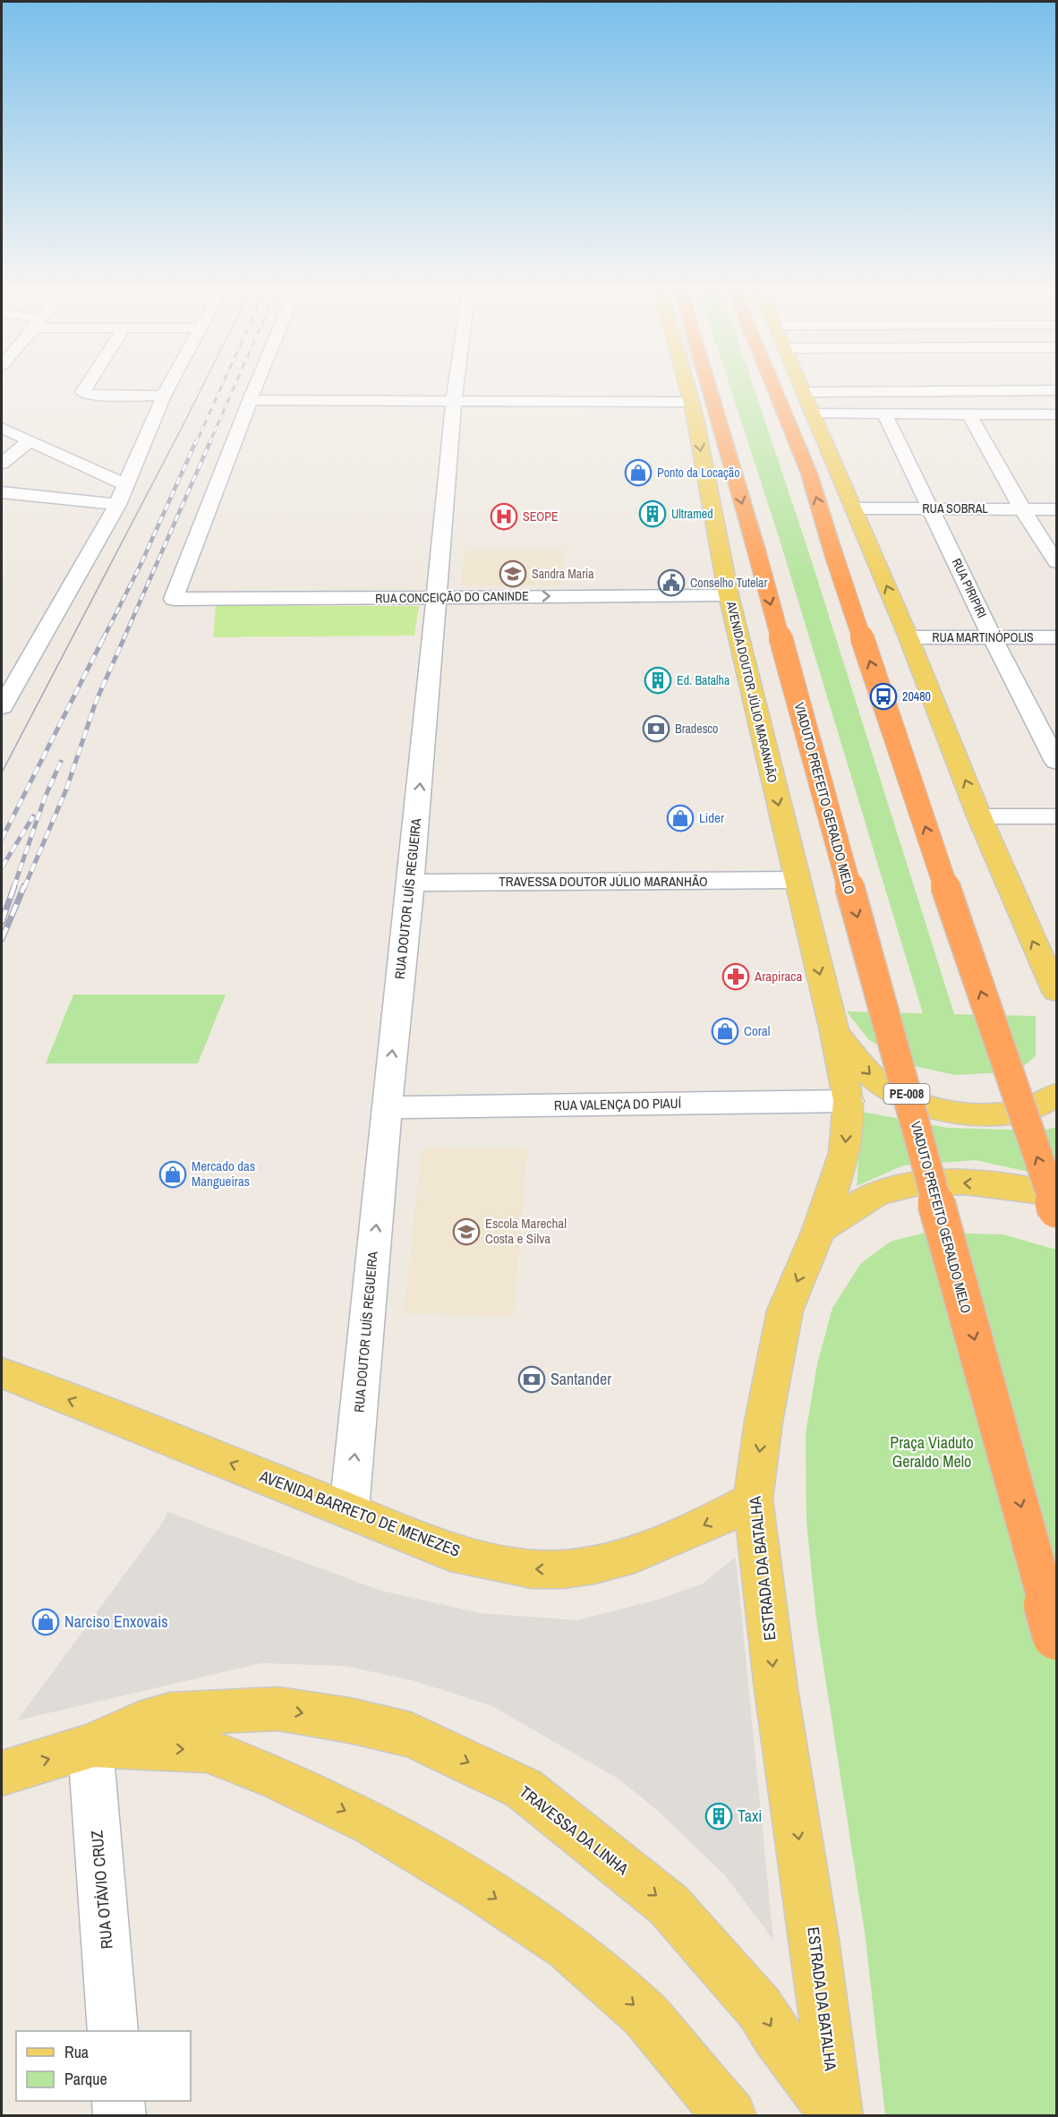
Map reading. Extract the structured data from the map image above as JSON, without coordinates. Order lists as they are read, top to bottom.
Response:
{
  "streets": {
    "highway": ["VIADUTO PREFEITO GERALDO MELO", "PE-008"],
    "main road": [
      "AVENIDA DOUTOR JÚLIO MARANHÃO",
      "AVENIDA BARRETO DE MENEZES",
      "ESTRADA DA BATALHA",
      "TRAVESSA DA LINHA"
    ],
    "street": [
      "RUA SOBRAL",
      "RUA PIRIPIRI",
      "RUA CONCEIÇÃO DO CANINDE",
      "RUA MARTINÓPOLIS",
      "TRAVESSA DOUTOR JÚLIO MARANHÃO",
      "RUA DOUTOR LUÍS REGUEIRA",
      "RUA VALENÇA DO PIAUÍ",
      "RUA OTÁVIO CRUZ"
    ]
  },
  "crossings": [
    ["RUA SOBRAL", "RUA PIRIPIRI"],
    ["RUA PIRIPIRI", "RUA MARTINÓPOLIS"],
    ["RUA CONCEIÇÃO DO CANINDE", "AVENIDA DOUTOR JÚLIO MARANHÃO"],
    ["RUA CONCEIÇÃO DO CANINDE", "RUA DOUTOR LUÍS REGUEIRA"],
    ["AVENIDA DOUTOR JÚLIO MARANHÃO", "TRAVESSA DOUTOR JÚLIO MARANHÃO"],
    ["AVENIDA DOUTOR JÚLIO MARANHÃO", "ESTRADA DA BATALHA"],
    ["TRAVESSA DOUTOR JÚLIO MARANHÃO", "RUA DOUTOR LUÍS REGUEIRA"],
    ["RUA DOUTOR LUÍS REGUEIRA", "RUA VALENÇA DO PIAUÍ"],
    ["RUA DOUTOR LUÍS REGUEIRA", "AVENIDA BARRETO DE MENEZES"],
    ["RUA VALENÇA DO PIAUÍ", "ESTRADA DA BATALHA"],
    ["AVENIDA BARRETO DE MENEZES", "ESTRADA DA BATALHA"],
    ["ESTRADA DA BATALHA", "TRAVESSA DA LINHA"],
    ["TRAVESSA DA LINHA", "RUA OTÁVIO CRUZ"]
  ],
  "one_way": [
    "RUA DOUTOR LUÍS REGUEIRA",
    "AVENIDA BARRETO DE MENEZES",
    "ESTRADA DA BATALHA",
    "TRAVESSA DA LINHA"
  ],
  "parks": ["Praça Viaduto Geraldo Melo"],
  "places": {
    "shop": [
      "Ponto da Locação",
      "Lider",
      "Coral",
      "Mercado das Mangueiras",
      "Narciso Enxovais"
    ],
    "building": ["Ultramed", "Ed. Batalha", "Taxi"],
    "hospital": ["SEOPE"],
    "school or university": ["Sandra Maria", "Escola Marechal Costa e Silva"],
    "public building": ["Conselho Tutelar"],
    "bus stop": ["20480"],
    "bank": ["Bradesco", "Santander"],
    "pharmacy": ["Arapiraca"]
  },
  "legend": ["Rua", "Parque"]
}
